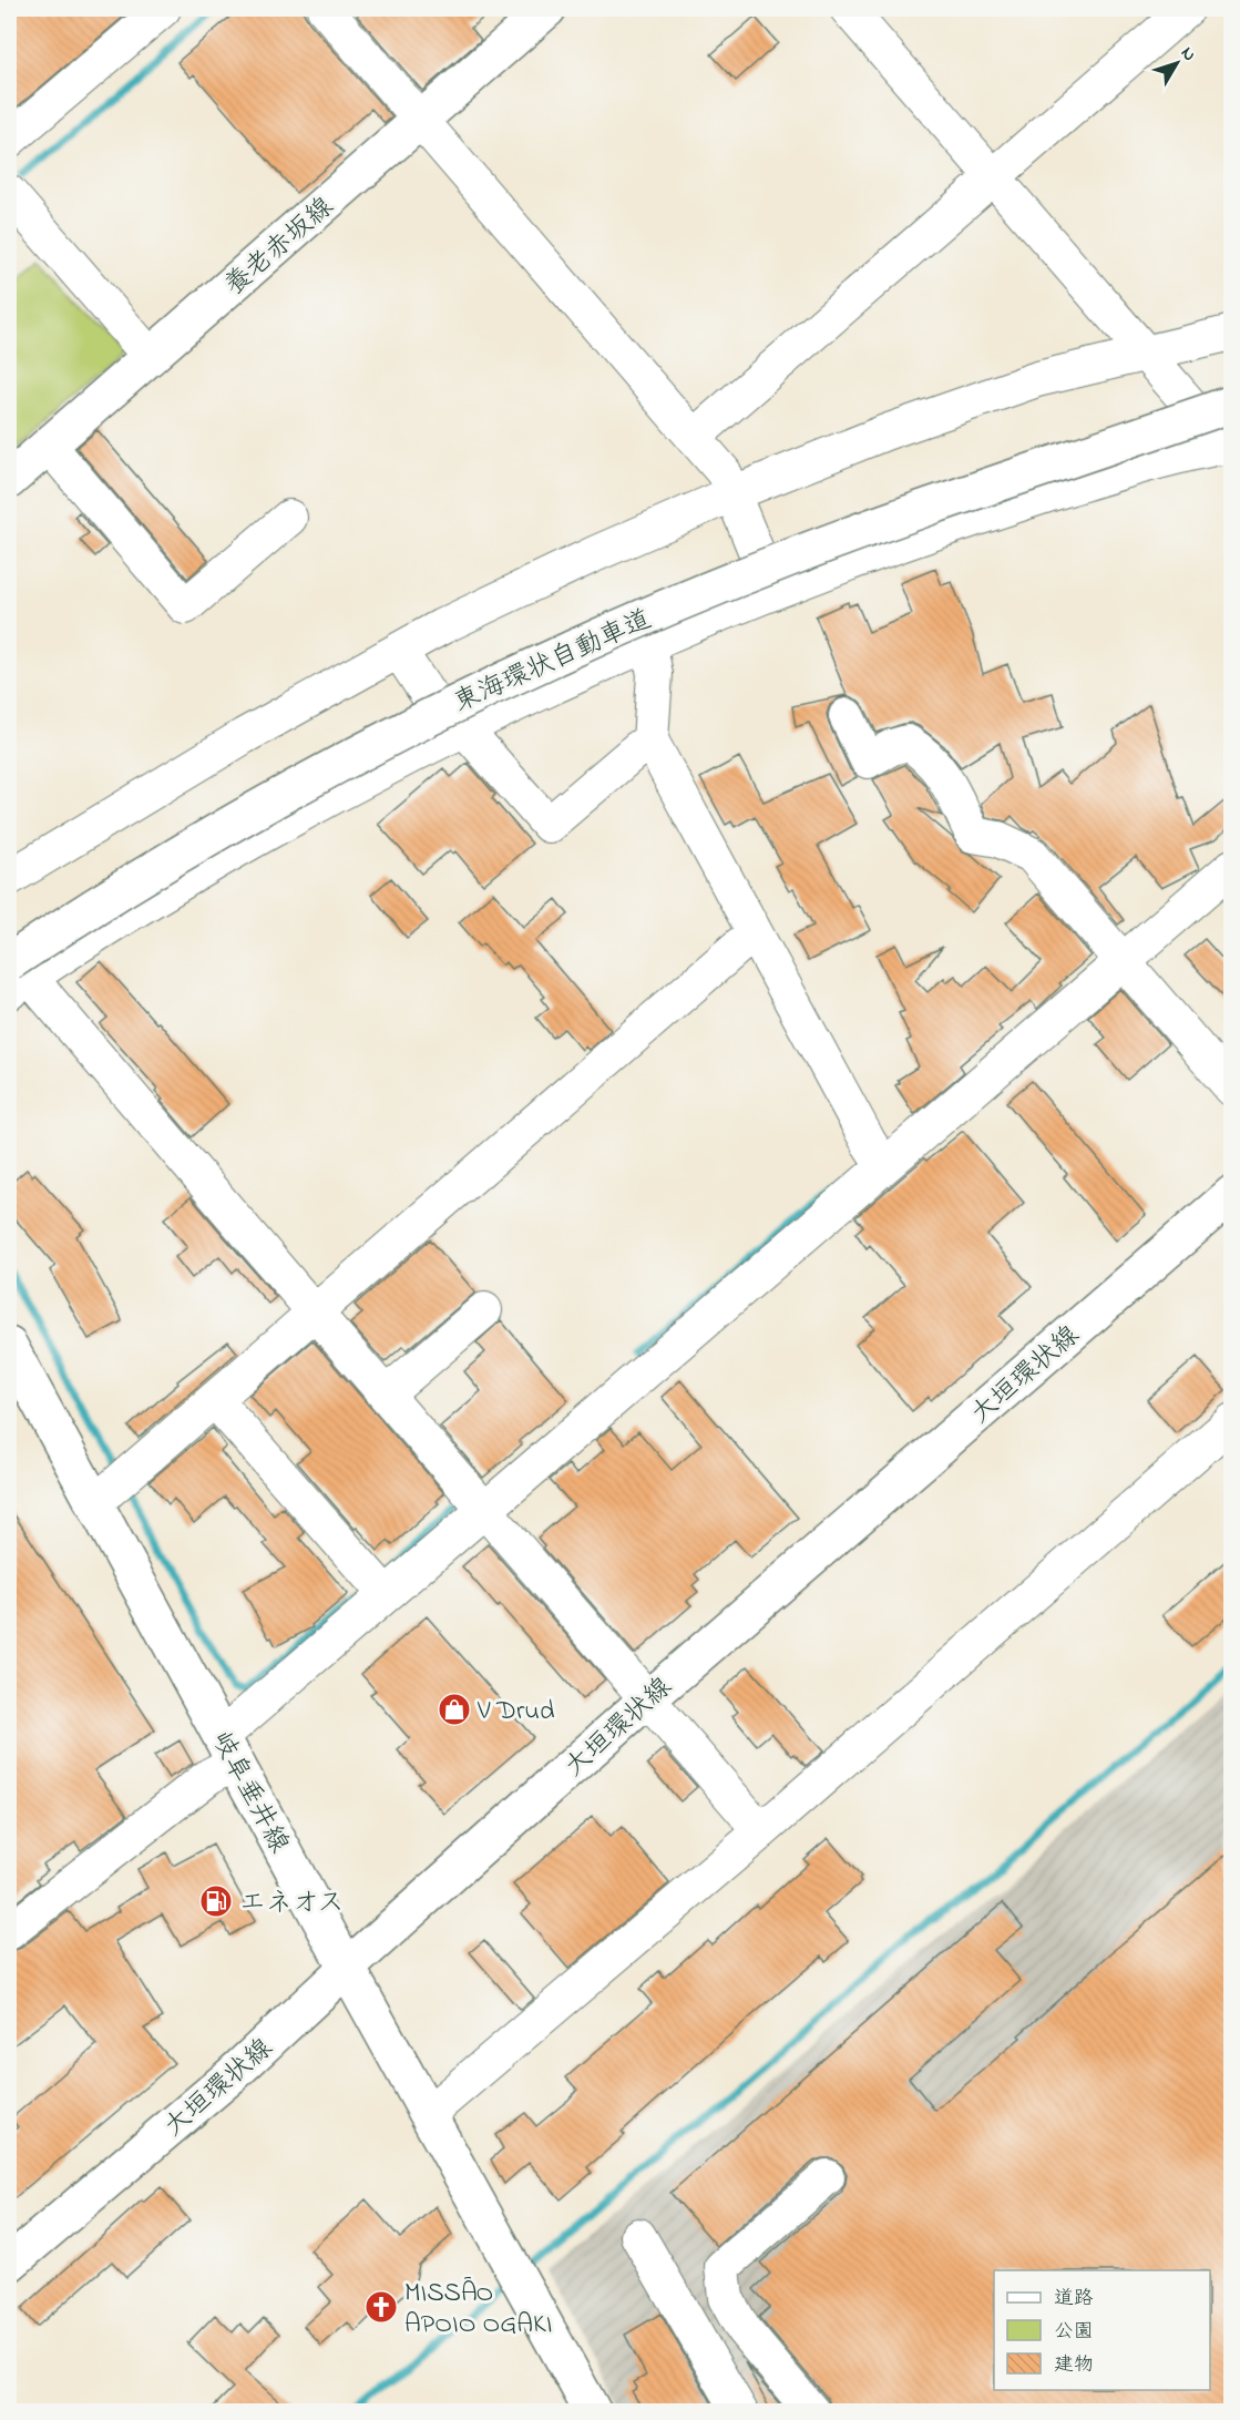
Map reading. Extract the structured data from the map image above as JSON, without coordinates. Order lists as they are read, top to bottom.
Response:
{
  "streets": {
    "main road": [
      "養老赤坂線",
      "東海環状自動車道",
      "大垣環状線",
      "岐阜垂井線"
    ]
  },
  "crossings": [
    ["大垣環状線", "岐阜垂井線"]
  ],
  "places": {
    "shop": ["V Drud"],
    "fuel station": ["エネオス"],
    "church": ["MISSĀO APOIO OGAKI"]
  },
  "legend": ["道路", "公園", "建物"],
  "north": "top right"
}
